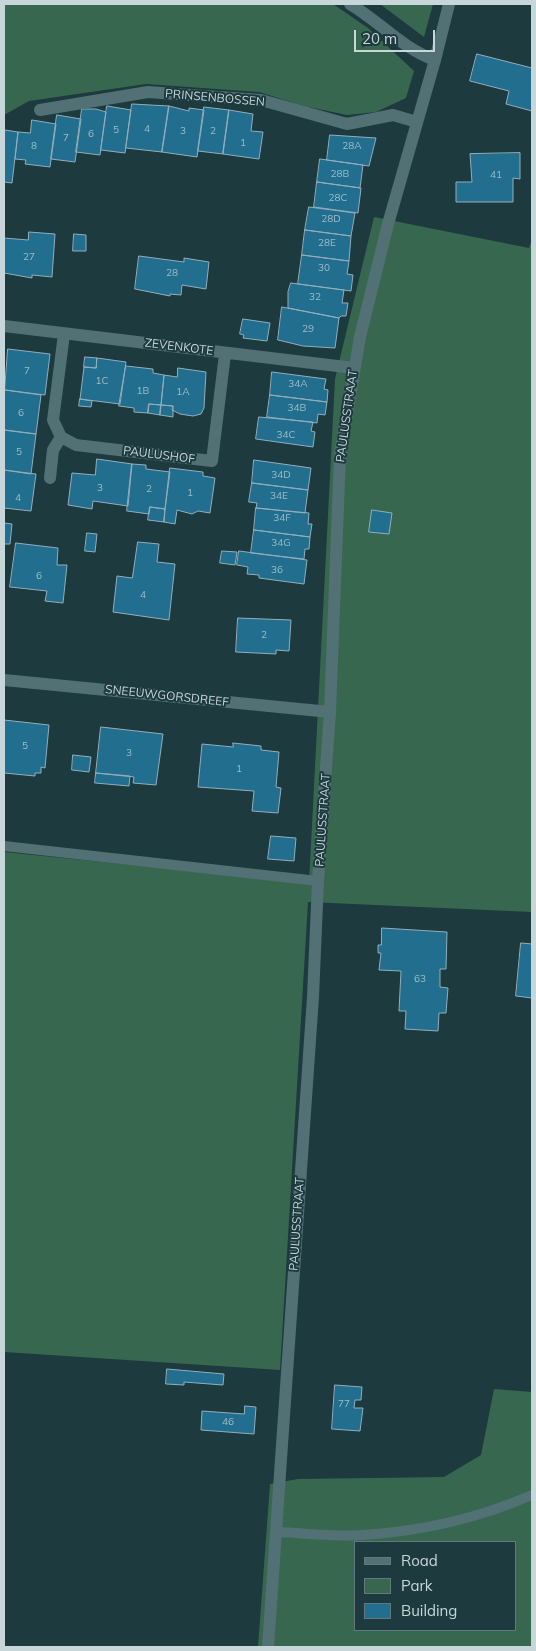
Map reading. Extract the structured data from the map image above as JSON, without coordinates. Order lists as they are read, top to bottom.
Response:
{
  "streets": {
    "street": [
      "PRINSENBOSSEN",
      "ZEVENKOTE",
      "PAULUSSTRAAT",
      "PAULUSHOF",
      "SNEEUWGORSDREEF"
    ]
  },
  "crossings": [
    ["PRINSENBOSSEN", "PAULUSSTRAAT"],
    ["ZEVENKOTE", "PAULUSSTRAAT"],
    ["ZEVENKOTE", "PAULUSHOF"],
    ["PAULUSSTRAAT", "SNEEUWGORSDREEF"]
  ],
  "house_numbers": [
    "4",
    "5",
    "3",
    "2",
    "6",
    "7",
    "1",
    "8",
    "28A",
    "28B",
    "41",
    "28C",
    "28D",
    "28E",
    "27",
    "30",
    "28",
    "32",
    "29",
    "7",
    "1C",
    "34A",
    "1B",
    "1A",
    "34B",
    "6",
    "34C",
    "5",
    "34D",
    "3",
    "2",
    "1",
    "34E",
    "4",
    "34F",
    "34G",
    "36",
    "6",
    "4",
    "2",
    "5",
    "3",
    "1",
    "63",
    "77",
    "46"
  ],
  "legend": ["Road", "Park", "Building"],
  "scale_bar": "20 m"
}
